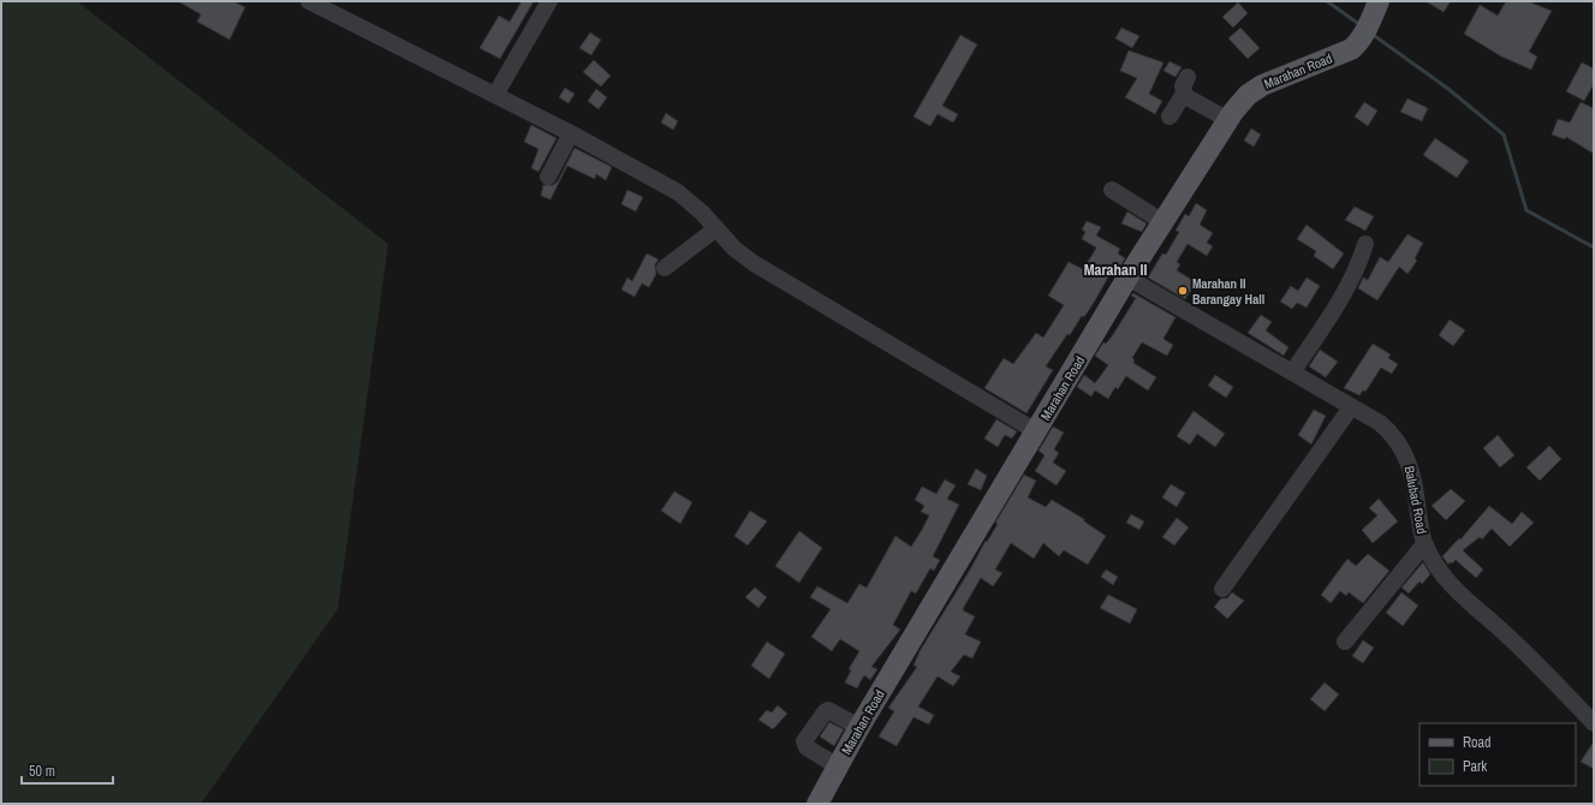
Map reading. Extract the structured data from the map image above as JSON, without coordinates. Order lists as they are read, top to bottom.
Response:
{
  "streets": {
    "main road": ["Marahan Road"],
    "street": ["Balubad Road"]
  },
  "crossings": [
    ["Marahan Road", "Balubad Road"]
  ],
  "districts": ["Marahan II"],
  "places": ["Marahan II Barangay Hall"],
  "legend": ["Road", "Park"],
  "scale_bar": "50 m"
}
